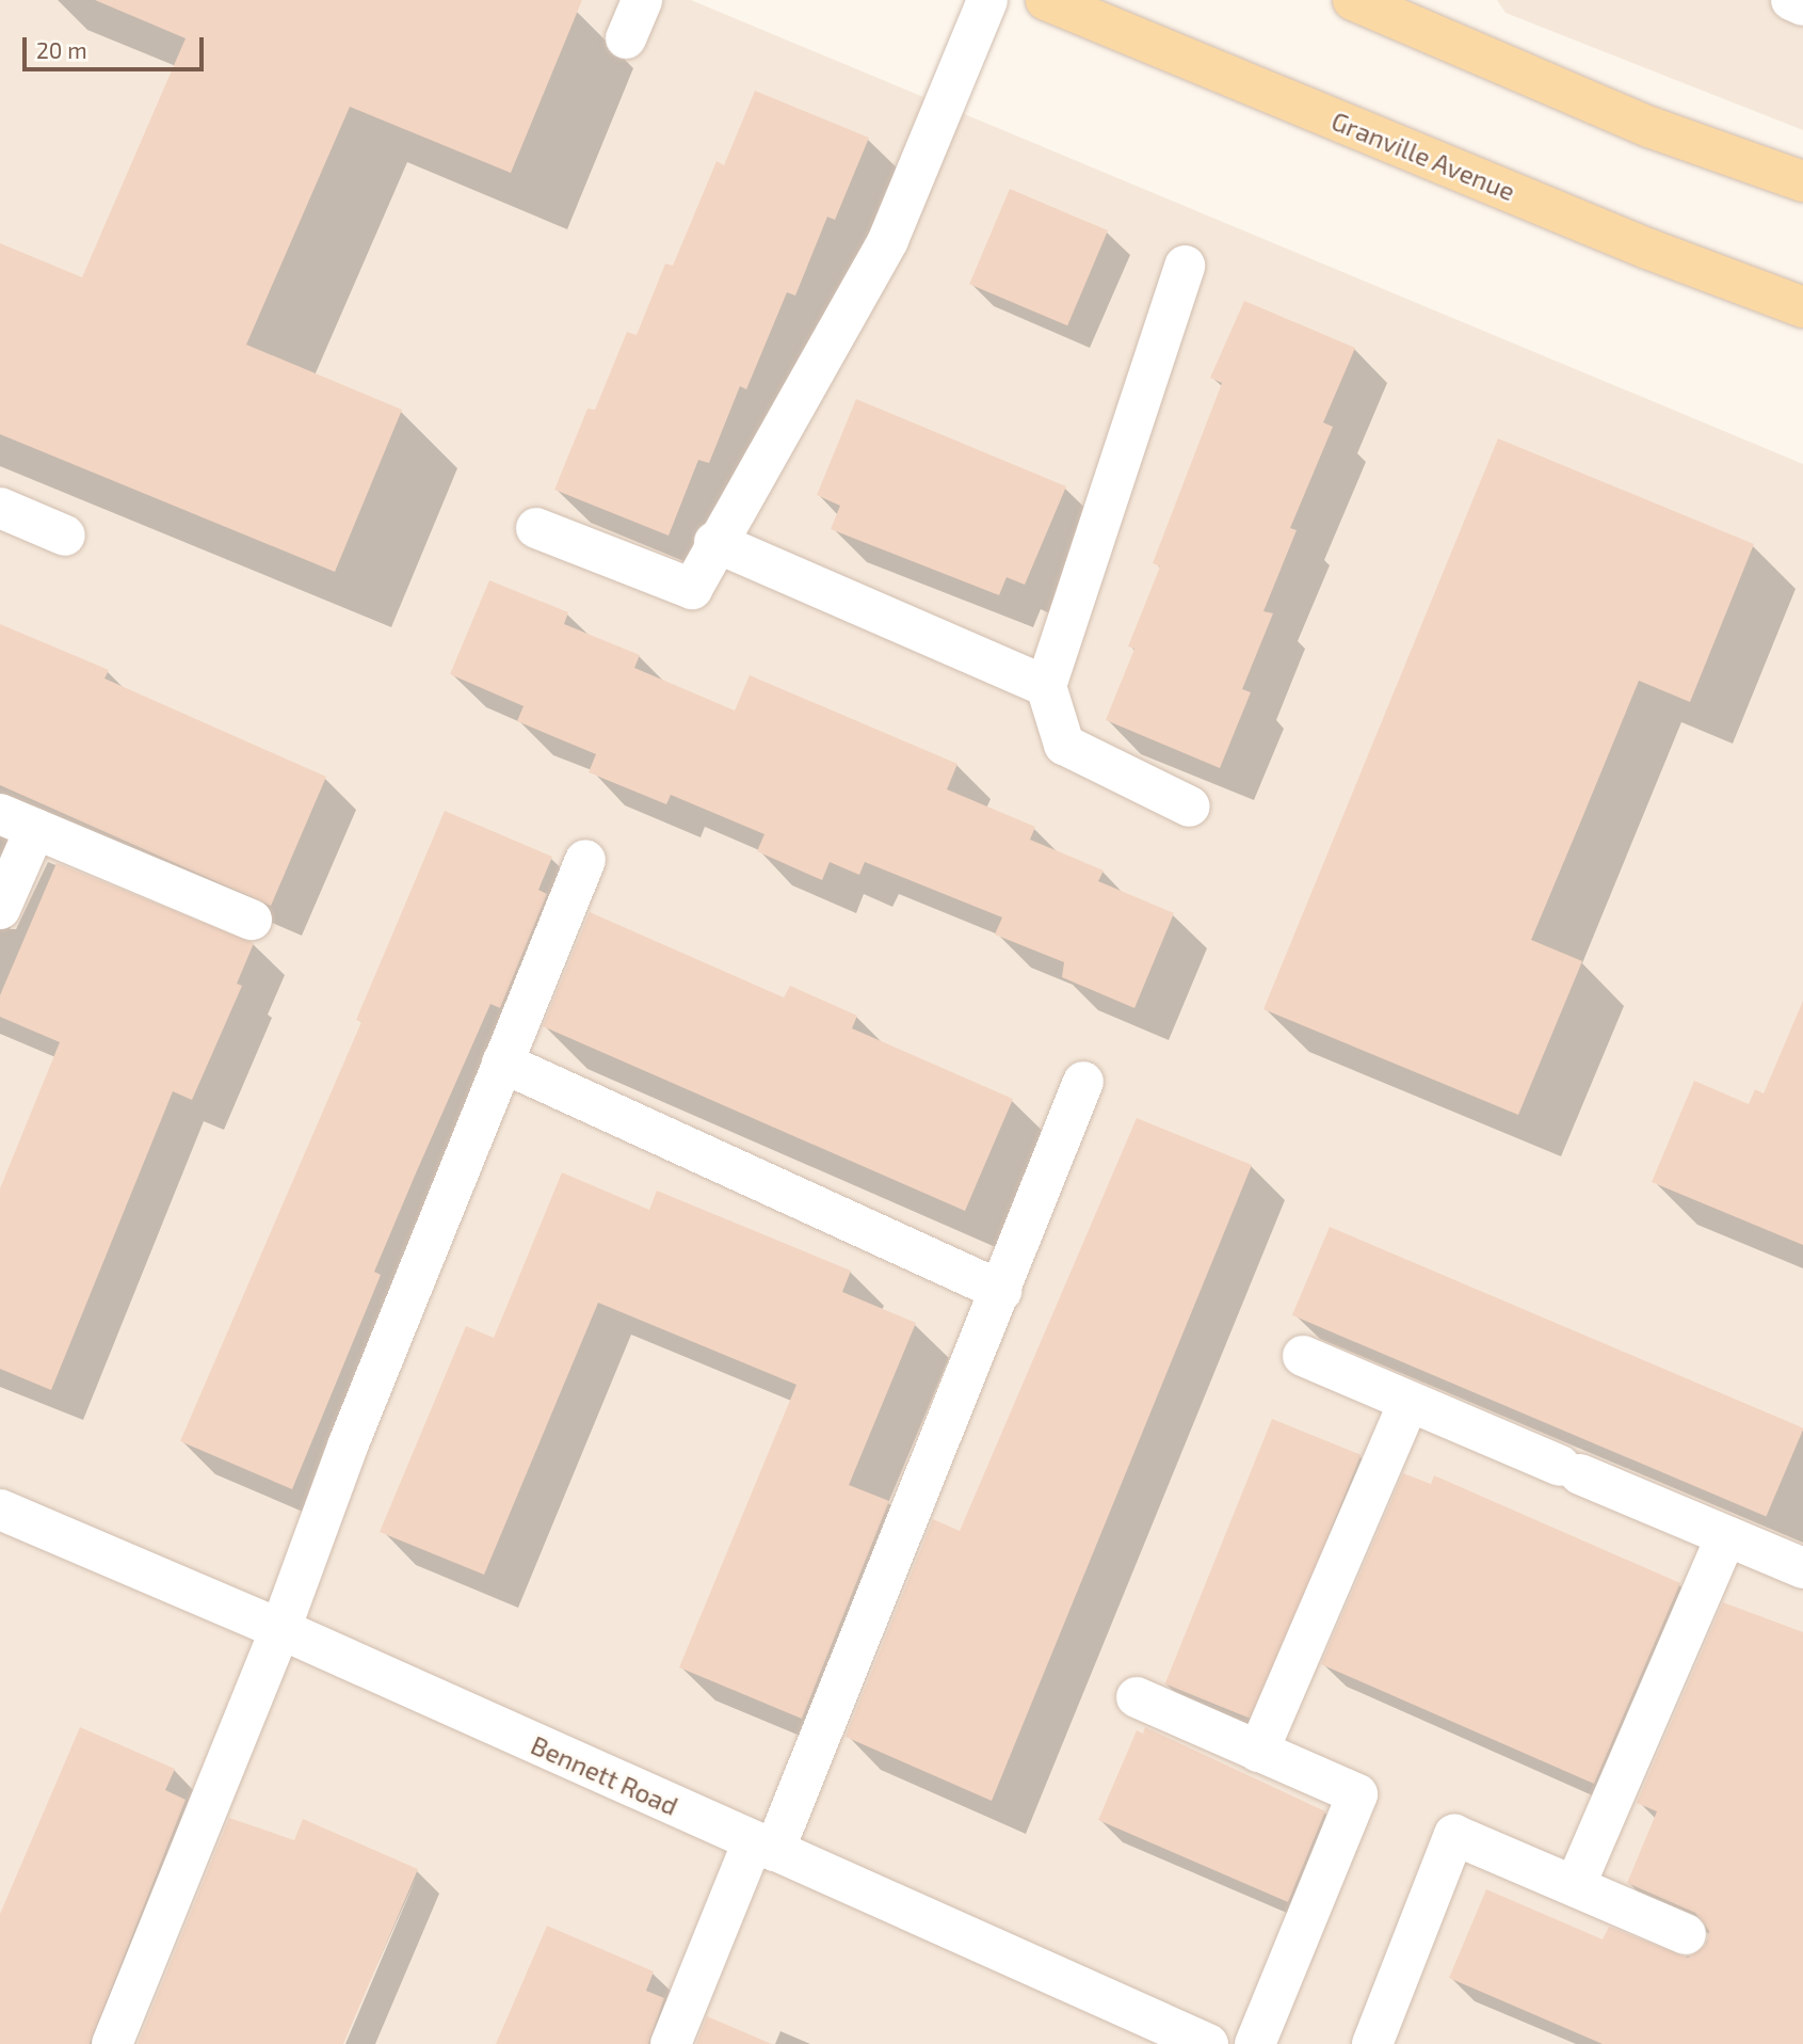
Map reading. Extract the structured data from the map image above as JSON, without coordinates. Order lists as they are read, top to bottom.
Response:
{
  "streets": {
    "main road": ["Granville Avenue"],
    "street": ["Bennett Road"]
  },
  "scale_bar": "20 m"
}
